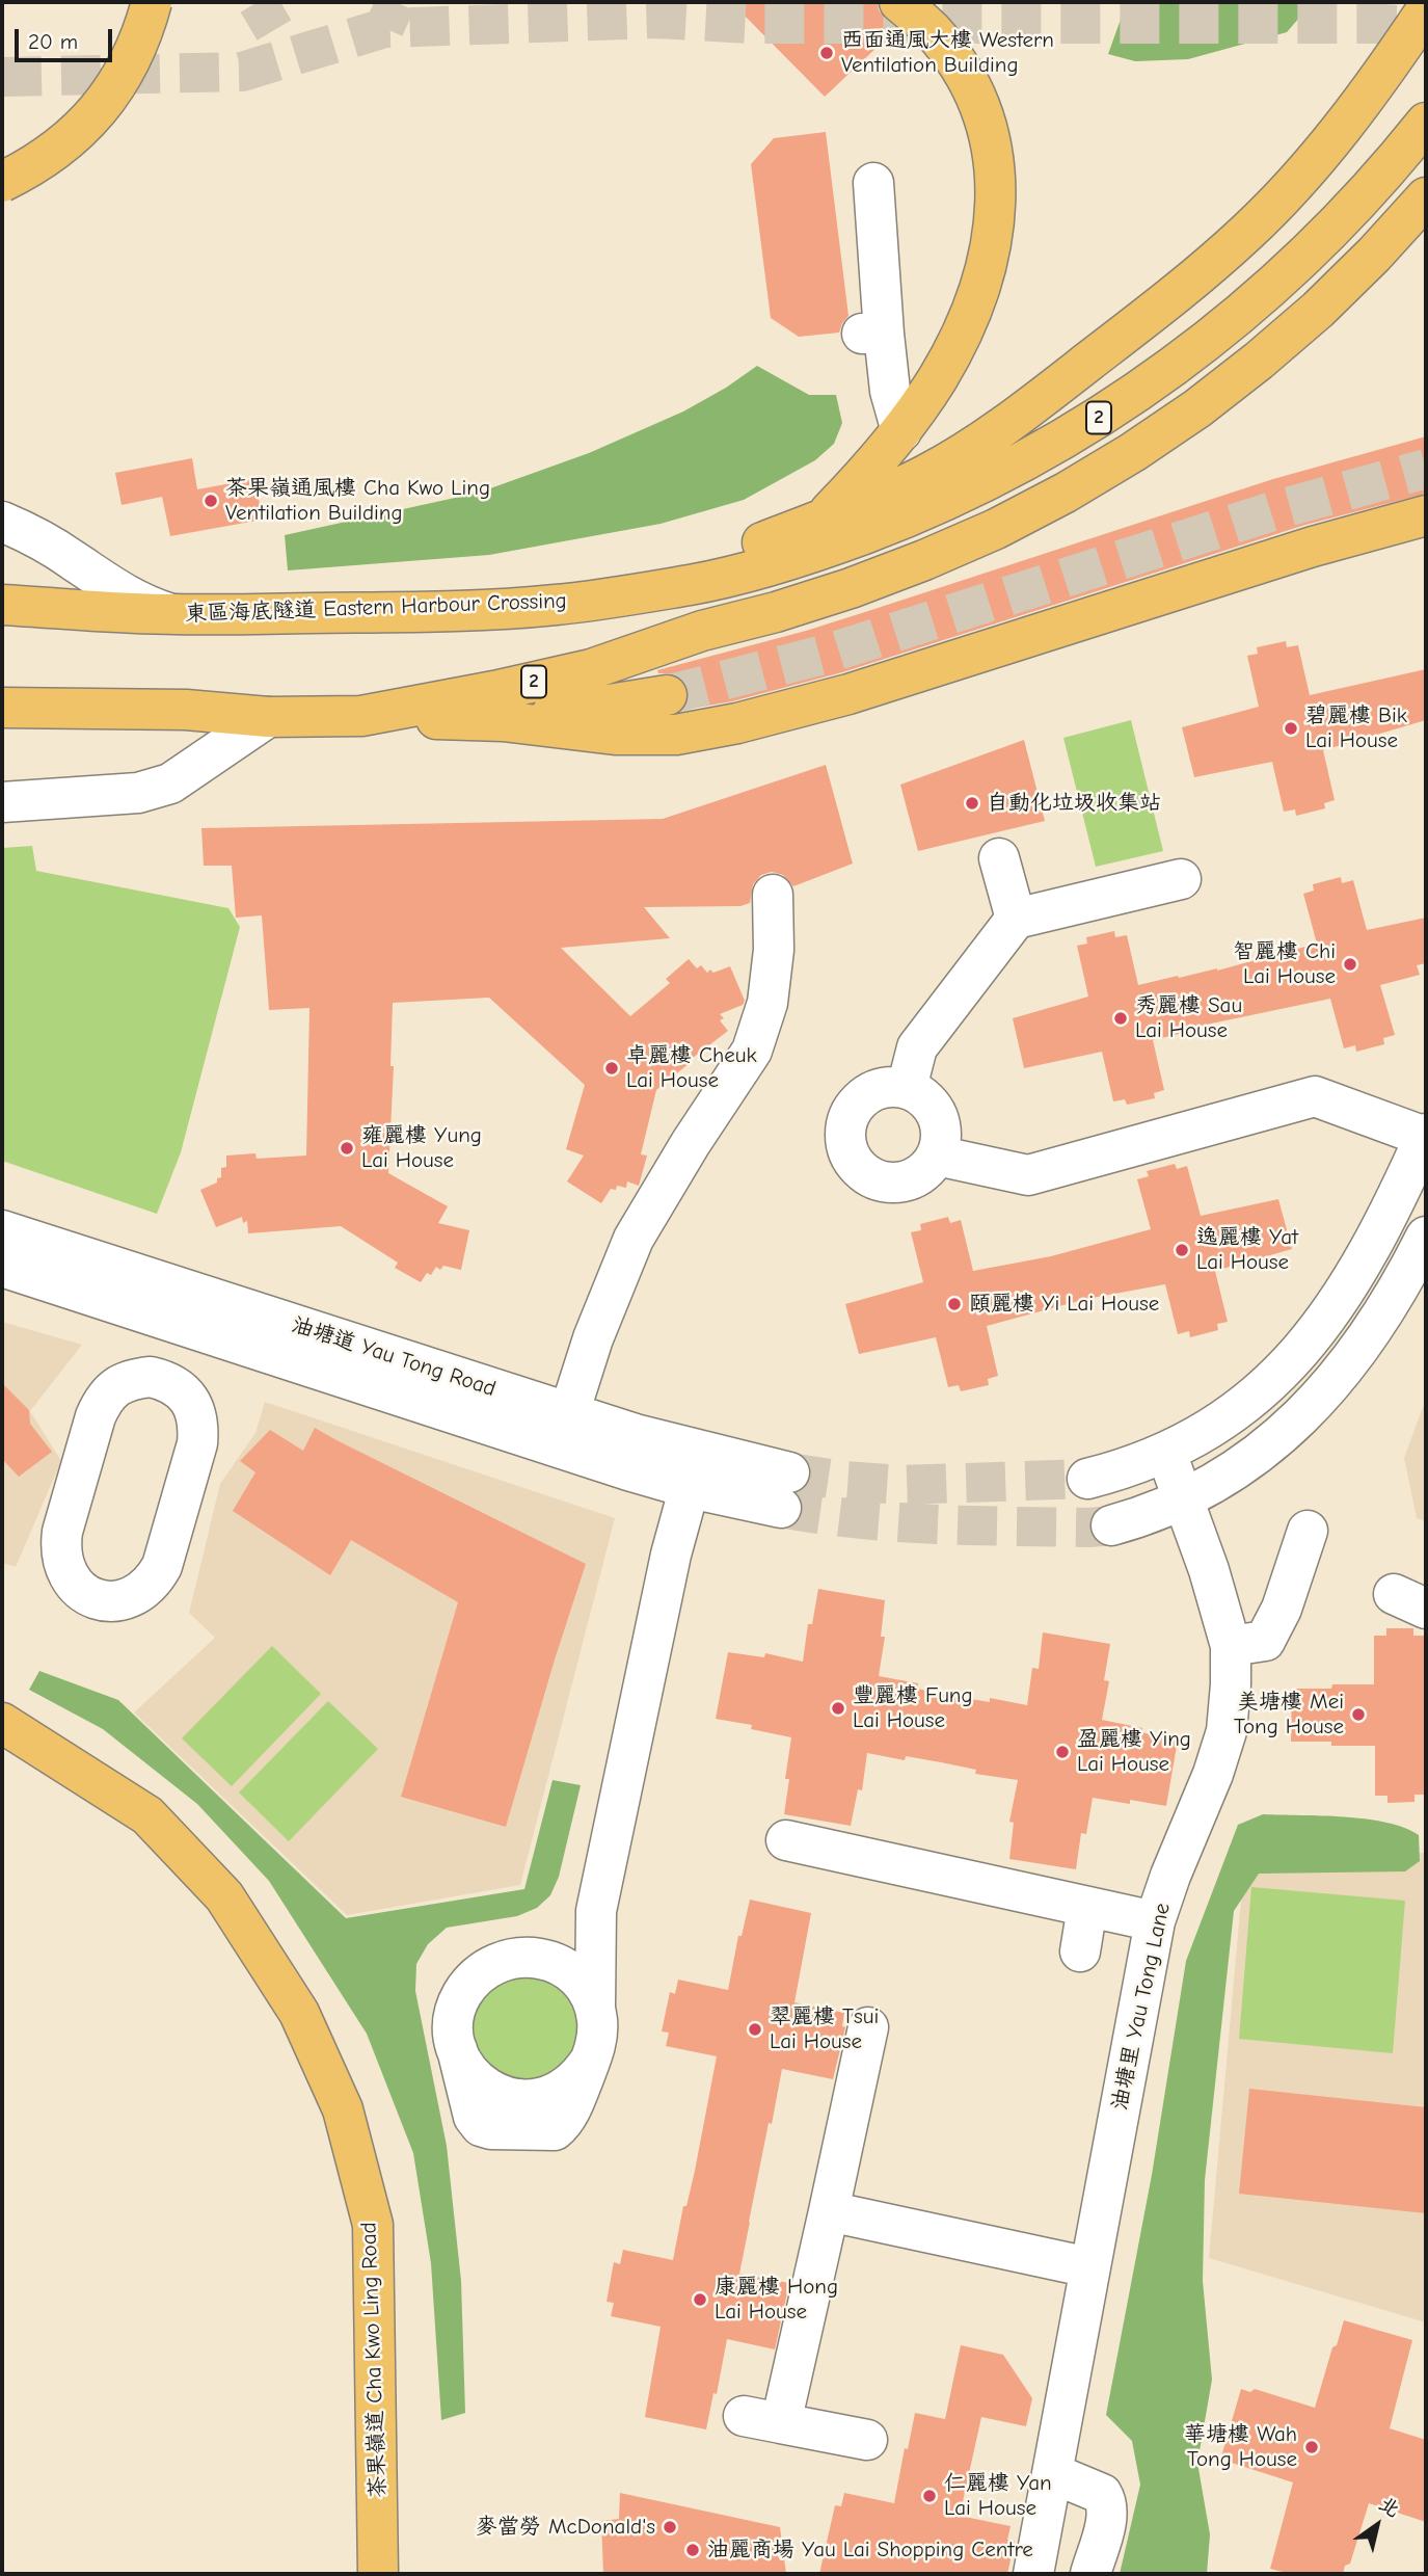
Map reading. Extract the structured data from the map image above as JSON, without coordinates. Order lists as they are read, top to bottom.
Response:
{
  "streets": {
    "main road": ["2", "東區海底隧道 Eastern Harbour Crossing", "茶果嶺道 Cha Kwo Ling Road"],
    "street": ["油塘道 Yau Tong Road", "油塘里 Yau Tong Lane"]
  },
  "places": [
    "西面通風大樓 Western Ventilation Building",
    "茶果嶺通風樓 Cha Kwo Ling Ventilation Building",
    "碧麗樓 Bik Lai House",
    "自動化垃圾收集站",
    "智麗樓 Chi Lai House",
    "秀麗樓 Sau Lai House",
    "卓麗樓 Cheuk Lai House",
    "雍麗樓 Yung Lai House",
    "逸麗樓 Yat Lai House",
    "頤麗樓 Yi Lai House",
    "豐麗樓 Fung Lai House",
    "美塘樓 Mei Tong House",
    "盈麗樓 Ying Lai House",
    "翠麗樓 Tsui Lai House",
    "康麗樓 Hong Lai House",
    "華塘樓 Wah Tong House",
    "仁麗樓 Yan Lai House",
    "麥當勞 McDonald's",
    "油麗商場 Yau Lai Shopping Centre"
  ],
  "scale_bar": "20 m",
  "north": "top right"
}
